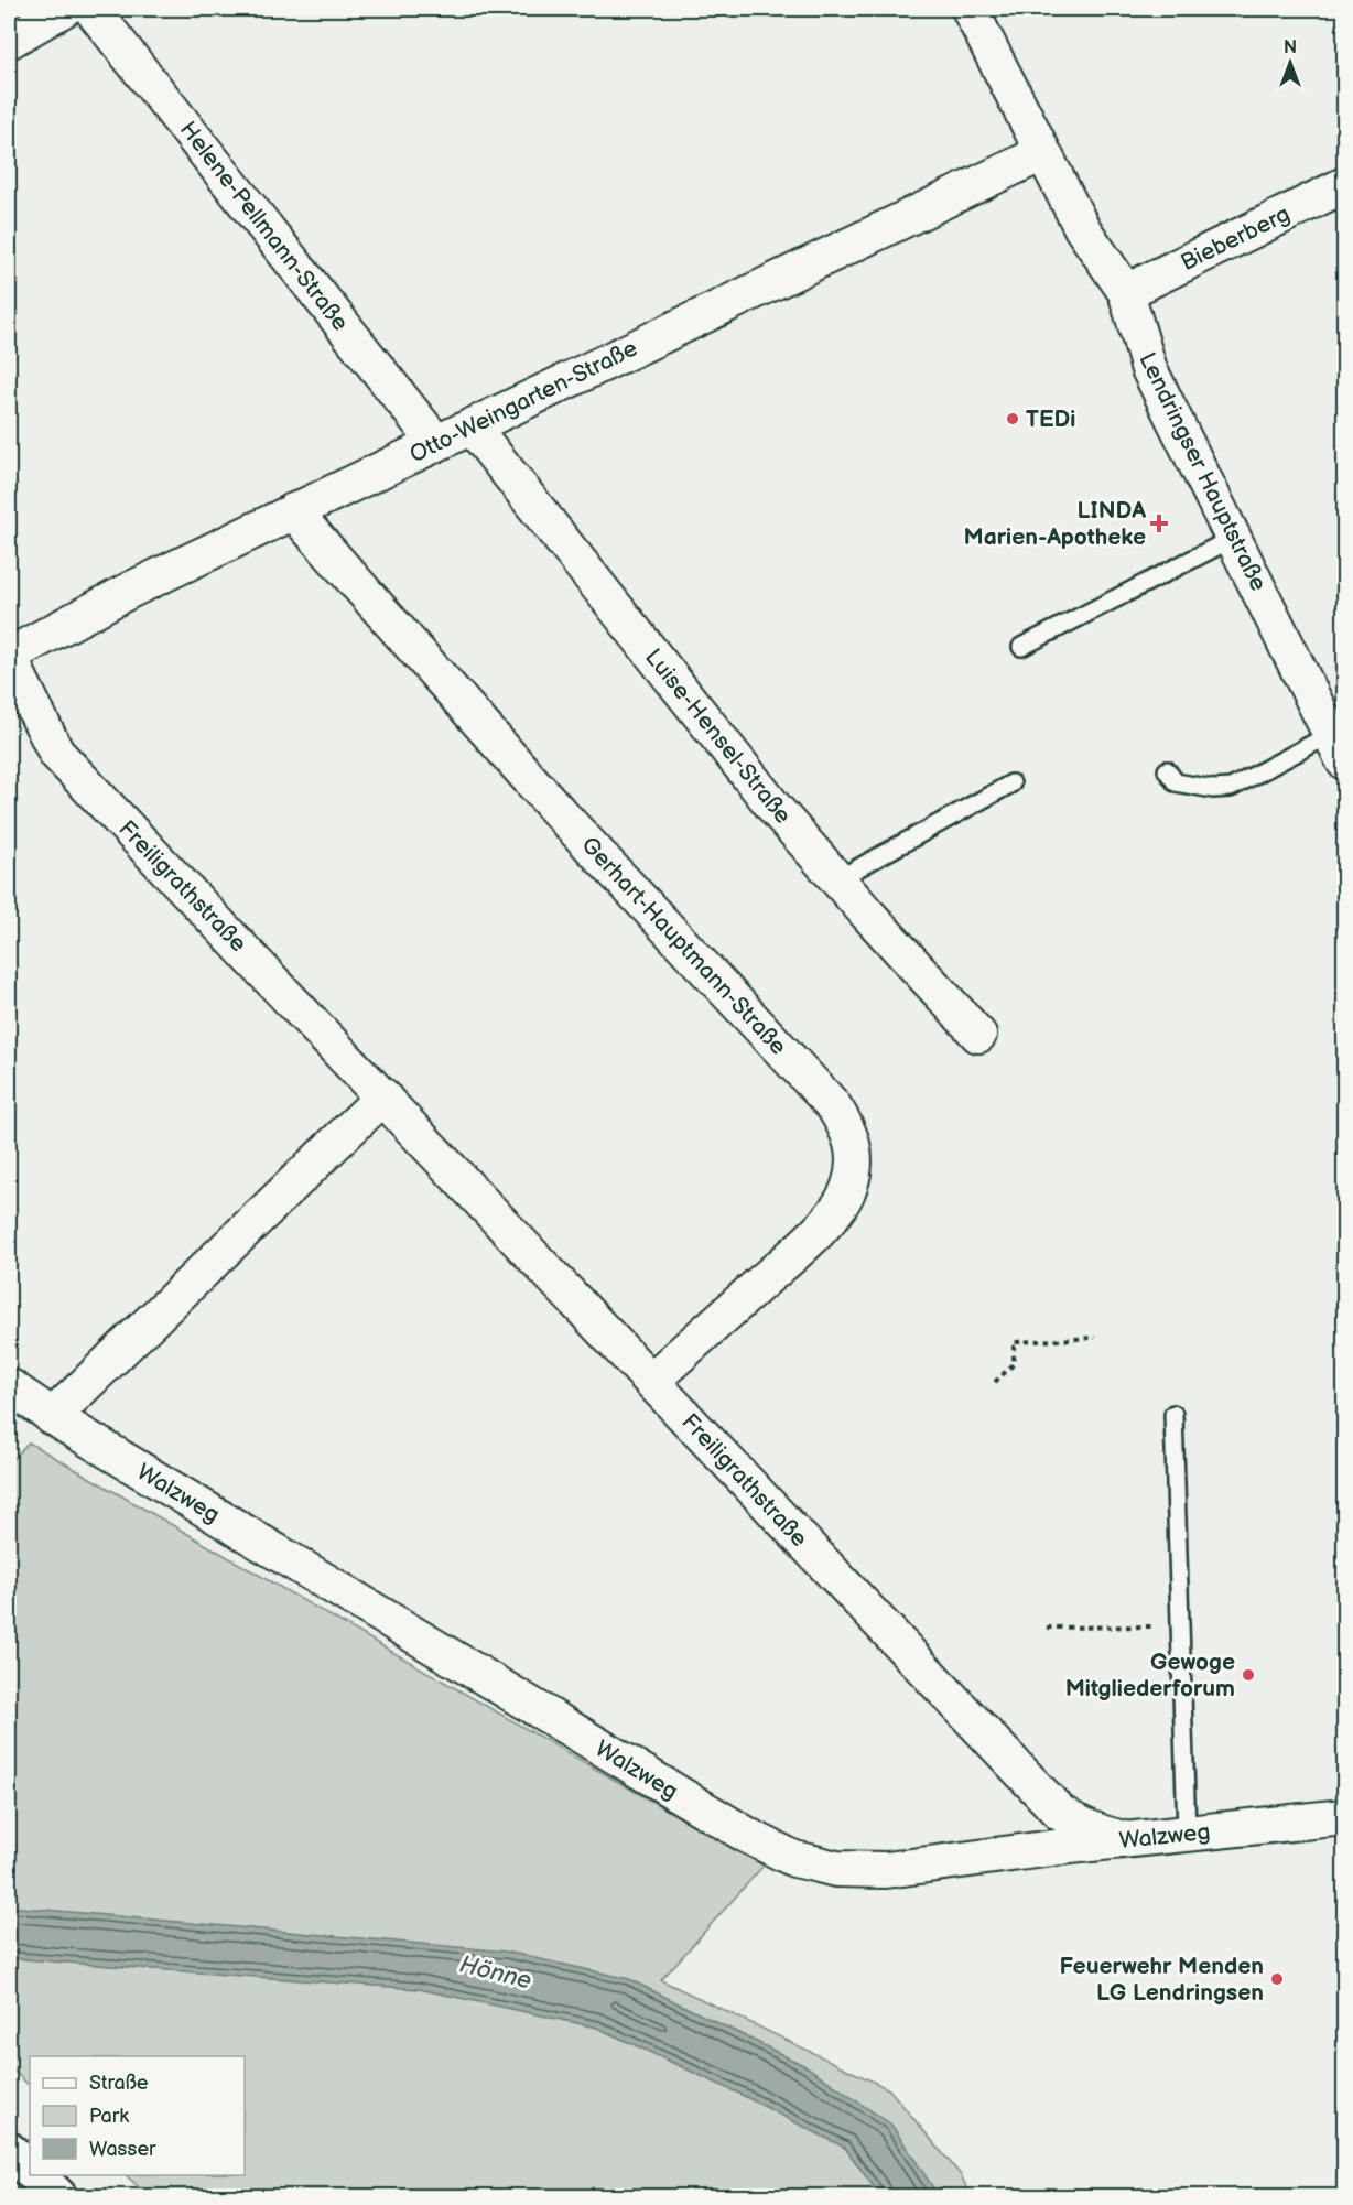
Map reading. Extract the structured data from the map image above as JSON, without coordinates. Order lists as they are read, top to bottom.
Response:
{
  "streets": {
    "street": [
      "Helene-Pellmann-Straße",
      "Bieberberg",
      "Otto-Weingarten-Straße",
      "Lendringser Hauptstraße",
      "Luise-Hensel-Straße",
      "Freiligrathstraße",
      "Gerhart-Hauptmann-Straße",
      "Walzweg"
    ]
  },
  "crossings": [
    ["Helene-Pellmann-Straße", "Otto-Weingarten-Straße"],
    ["Bieberberg", "Lendringser Hauptstraße"],
    ["Otto-Weingarten-Straße", "Lendringser Hauptstraße"],
    ["Otto-Weingarten-Straße", "Luise-Hensel-Straße"],
    ["Otto-Weingarten-Straße", "Freiligrathstraße"],
    ["Otto-Weingarten-Straße", "Gerhart-Hauptmann-Straße"],
    ["Freiligrathstraße", "Gerhart-Hauptmann-Straße"],
    ["Freiligrathstraße", "Walzweg"]
  ],
  "water": ["Hönne"],
  "places": {
    "other": ["TEDi", "Gewoge Mitgliederforum", "Feuerwehr Menden LG Lendringsen"],
    "health": ["LINDA Marien-Apotheke"]
  },
  "legend": ["Straße", "Park", "Wasser"],
  "north": "top"
}
